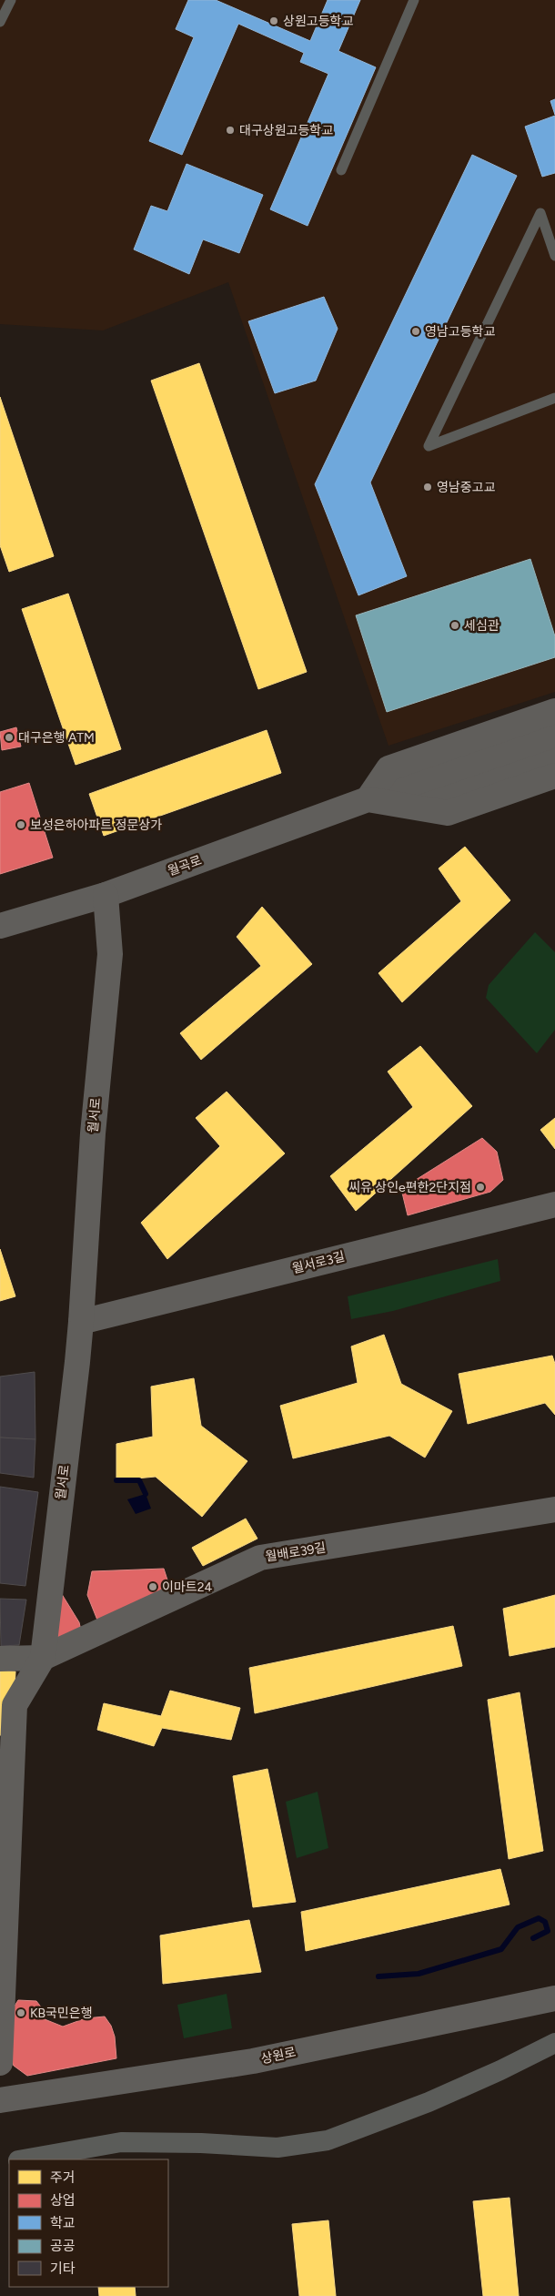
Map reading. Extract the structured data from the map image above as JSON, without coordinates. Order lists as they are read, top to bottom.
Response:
{
  "streets": {
    "street": [
      "월곡로",
      "월서로",
      "월서로3길",
      "월배로39길",
      "상원로"
    ]
  },
  "crossings": [
    ["월곡로", "월서로"],
    ["월서로", "월서로3길"],
    ["월서로", "월배로39길"]
  ],
  "places": [
    "상원고등학교",
    "대구상원고등학교",
    "영남고등학교",
    "영남중고교",
    "세심관",
    "대구은행 ATM",
    "보성은하아파트 정문상가",
    "씨유 상인e편한2단지점",
    "이마트24",
    "KB국민은행"
  ],
  "legend": [
    "주거",
    "상업",
    "학교",
    "공공",
    "기타"
  ]
}
